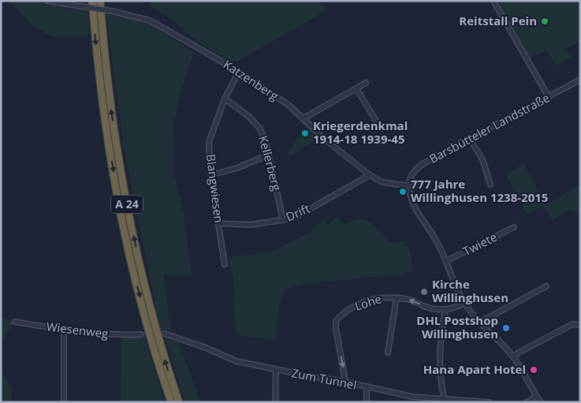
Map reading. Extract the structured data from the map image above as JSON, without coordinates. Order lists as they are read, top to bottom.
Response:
{
  "streets": {
    "highway": ["A 24"],
    "street": [
      "Katzenberg",
      "Barsbütteler Landstraße",
      "Kellerberg",
      "Blangwiesen",
      "Drift",
      "Twiete",
      "Lohe",
      "Wiesenweg",
      "Zum Tunnel"
    ]
  },
  "crossings": [
    ["Katzenberg", "Barsbütteler Landstraße"],
    ["Katzenberg", "Blangwiesen"],
    ["Katzenberg", "Drift"],
    ["Kellerberg", "Blangwiesen"],
    ["Kellerberg", "Drift"],
    ["Blangwiesen", "Drift"],
    ["Lohe", "Zum Tunnel"]
  ],
  "places": [
    "Reitstall Pein",
    "Kriegerdenkmal 1914-18 1939-45",
    "777 Jahre Willinghusen 1238-2015",
    "Kirche Willinghusen",
    "DHL Postshop Willinghusen",
    "Hana Apart Hotel"
  ]
}
